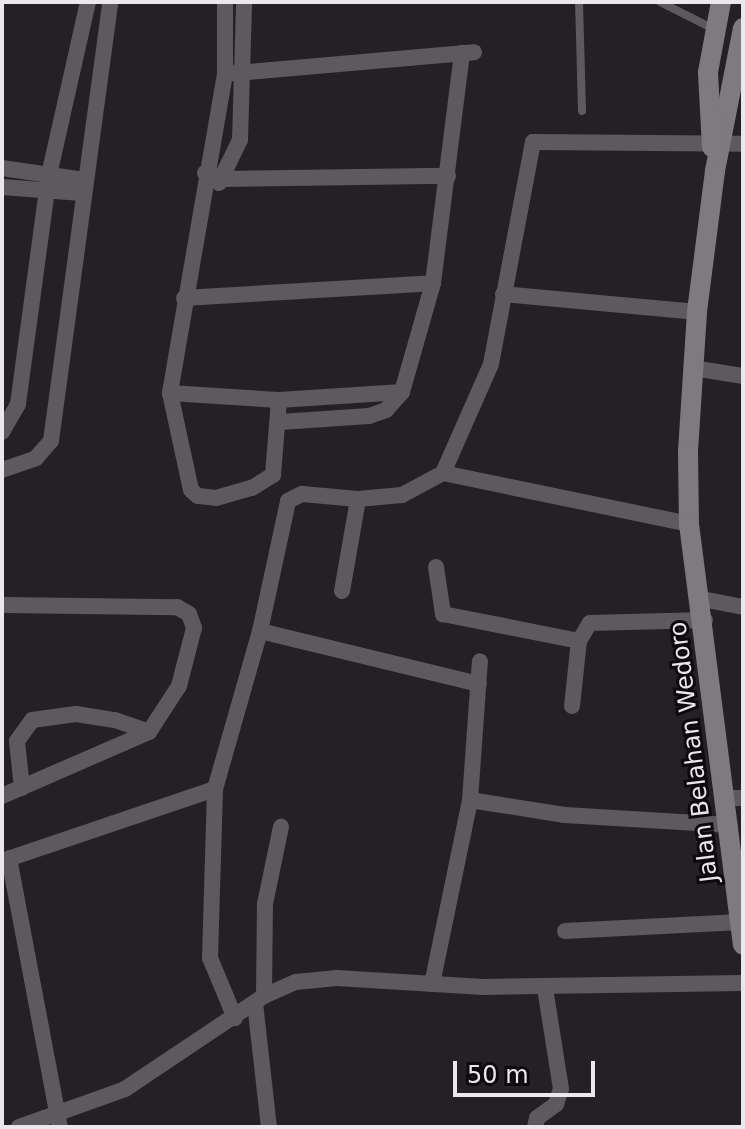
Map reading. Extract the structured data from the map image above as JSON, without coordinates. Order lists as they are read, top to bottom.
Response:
{
  "streets": {
    "street": ["Jalan Belahan Wedoro"]
  },
  "scale_bar": "50 m"
}
